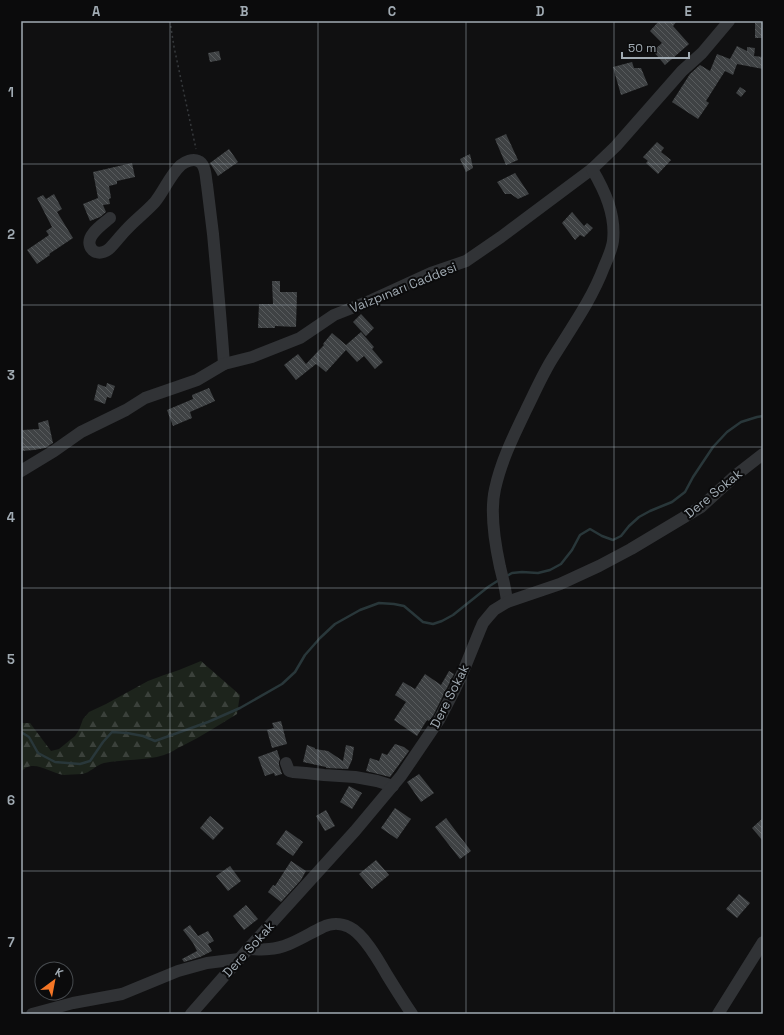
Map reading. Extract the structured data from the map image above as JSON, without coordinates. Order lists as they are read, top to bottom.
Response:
{
  "streets": {
    "street": ["Vaizpınarı Caddesi", "Dere Sokak"]
  },
  "scale_bar": "50 m",
  "north": "top right",
  "grid": {
    "columns": [
      "A",
      "B",
      "C",
      "D",
      "E"
    ],
    "rows": [
      "1",
      "2",
      "3",
      "4",
      "5",
      "6",
      "7"
    ]
  }
}
